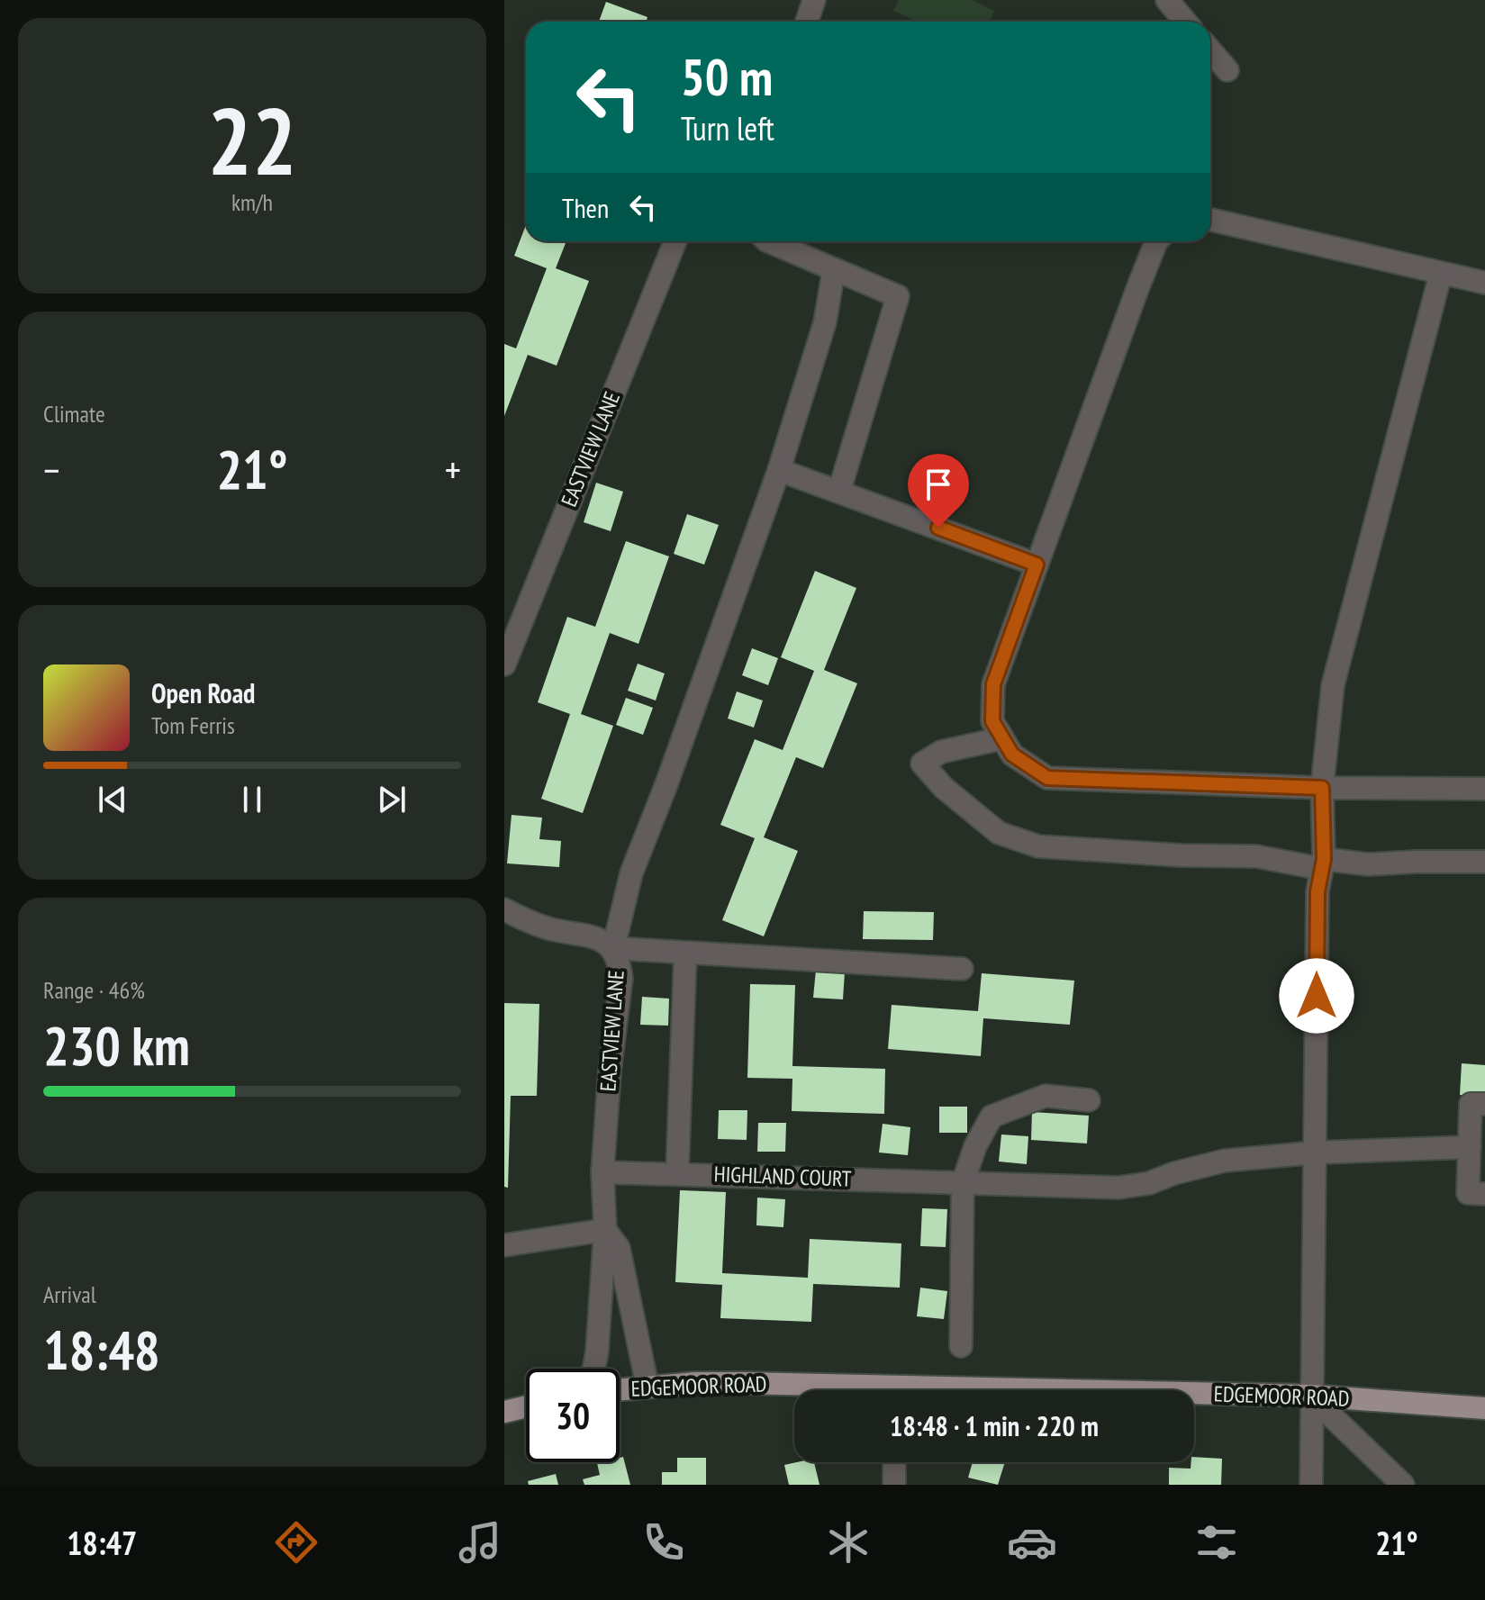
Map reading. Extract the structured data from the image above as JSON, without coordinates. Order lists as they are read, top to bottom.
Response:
{
  "streets": {
    "main road": ["EDGEMOOR ROAD"],
    "street": ["EASTVIEW LANE", "HIGHLAND COURT"]
  },
  "crossings": [
    ["EASTVIEW LANE", "HIGHLAND COURT"],
    ["EASTVIEW LANE", "EDGEMOOR ROAD"]
  ],
  "page": {
    "tile": [
      ["22", "km/h"],
      "Climate",
      ["Range · 46%", "230 km"],
      ["Arrival", "18:48"]
    ],
    "turn": ["50 m", "Turn left"],
    "then": "Then",
    "heat": ["−", "21°", "+"],
    "song": ["Open Road", "Tom Ferris"],
    "limit": "30",
    "trip": "18:48 · 1 min · 220 m",
    "tabs": ["18:47", "21°"]
  }
}
